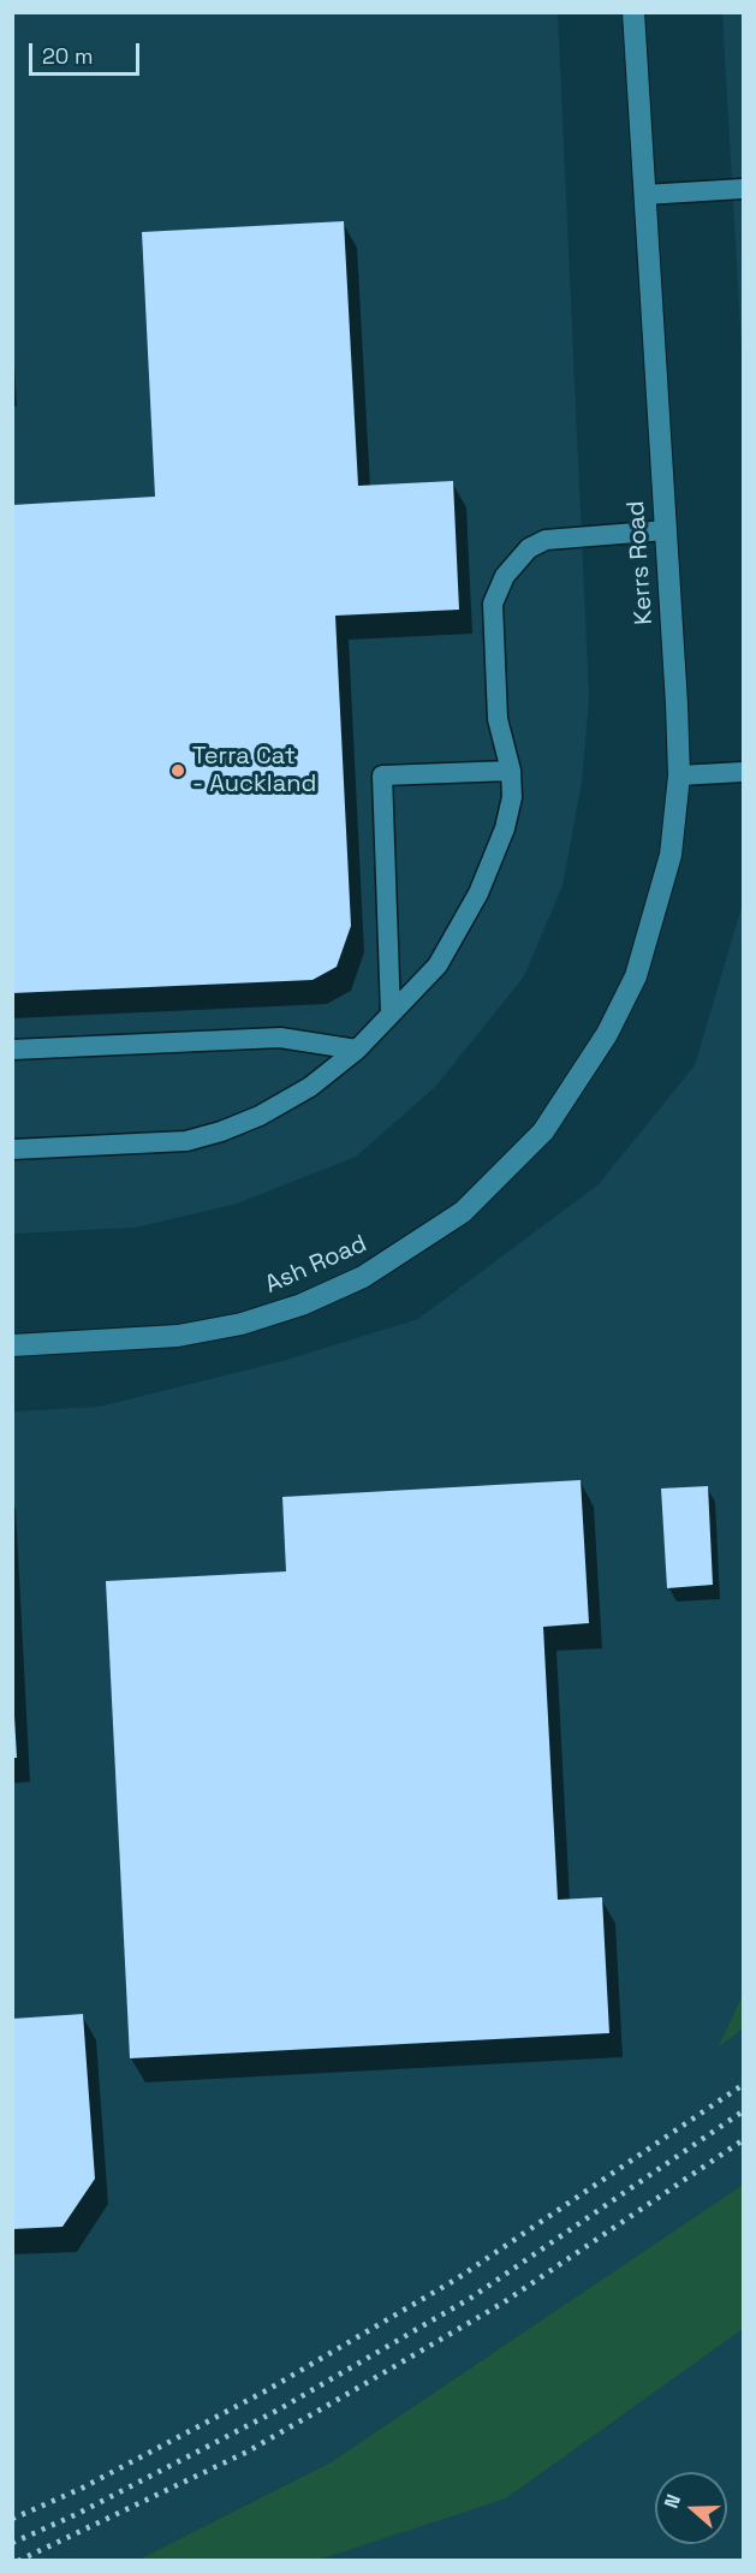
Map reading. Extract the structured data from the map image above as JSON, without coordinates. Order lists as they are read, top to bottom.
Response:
{
  "streets": {
    "main road": ["Kerrs Road", "Ash Road"]
  },
  "crossings": [
    ["Kerrs Road", "Ash Road"]
  ],
  "places": ["Terra Cat - Auckland"],
  "scale_bar": "20 m",
  "north": "left"
}
